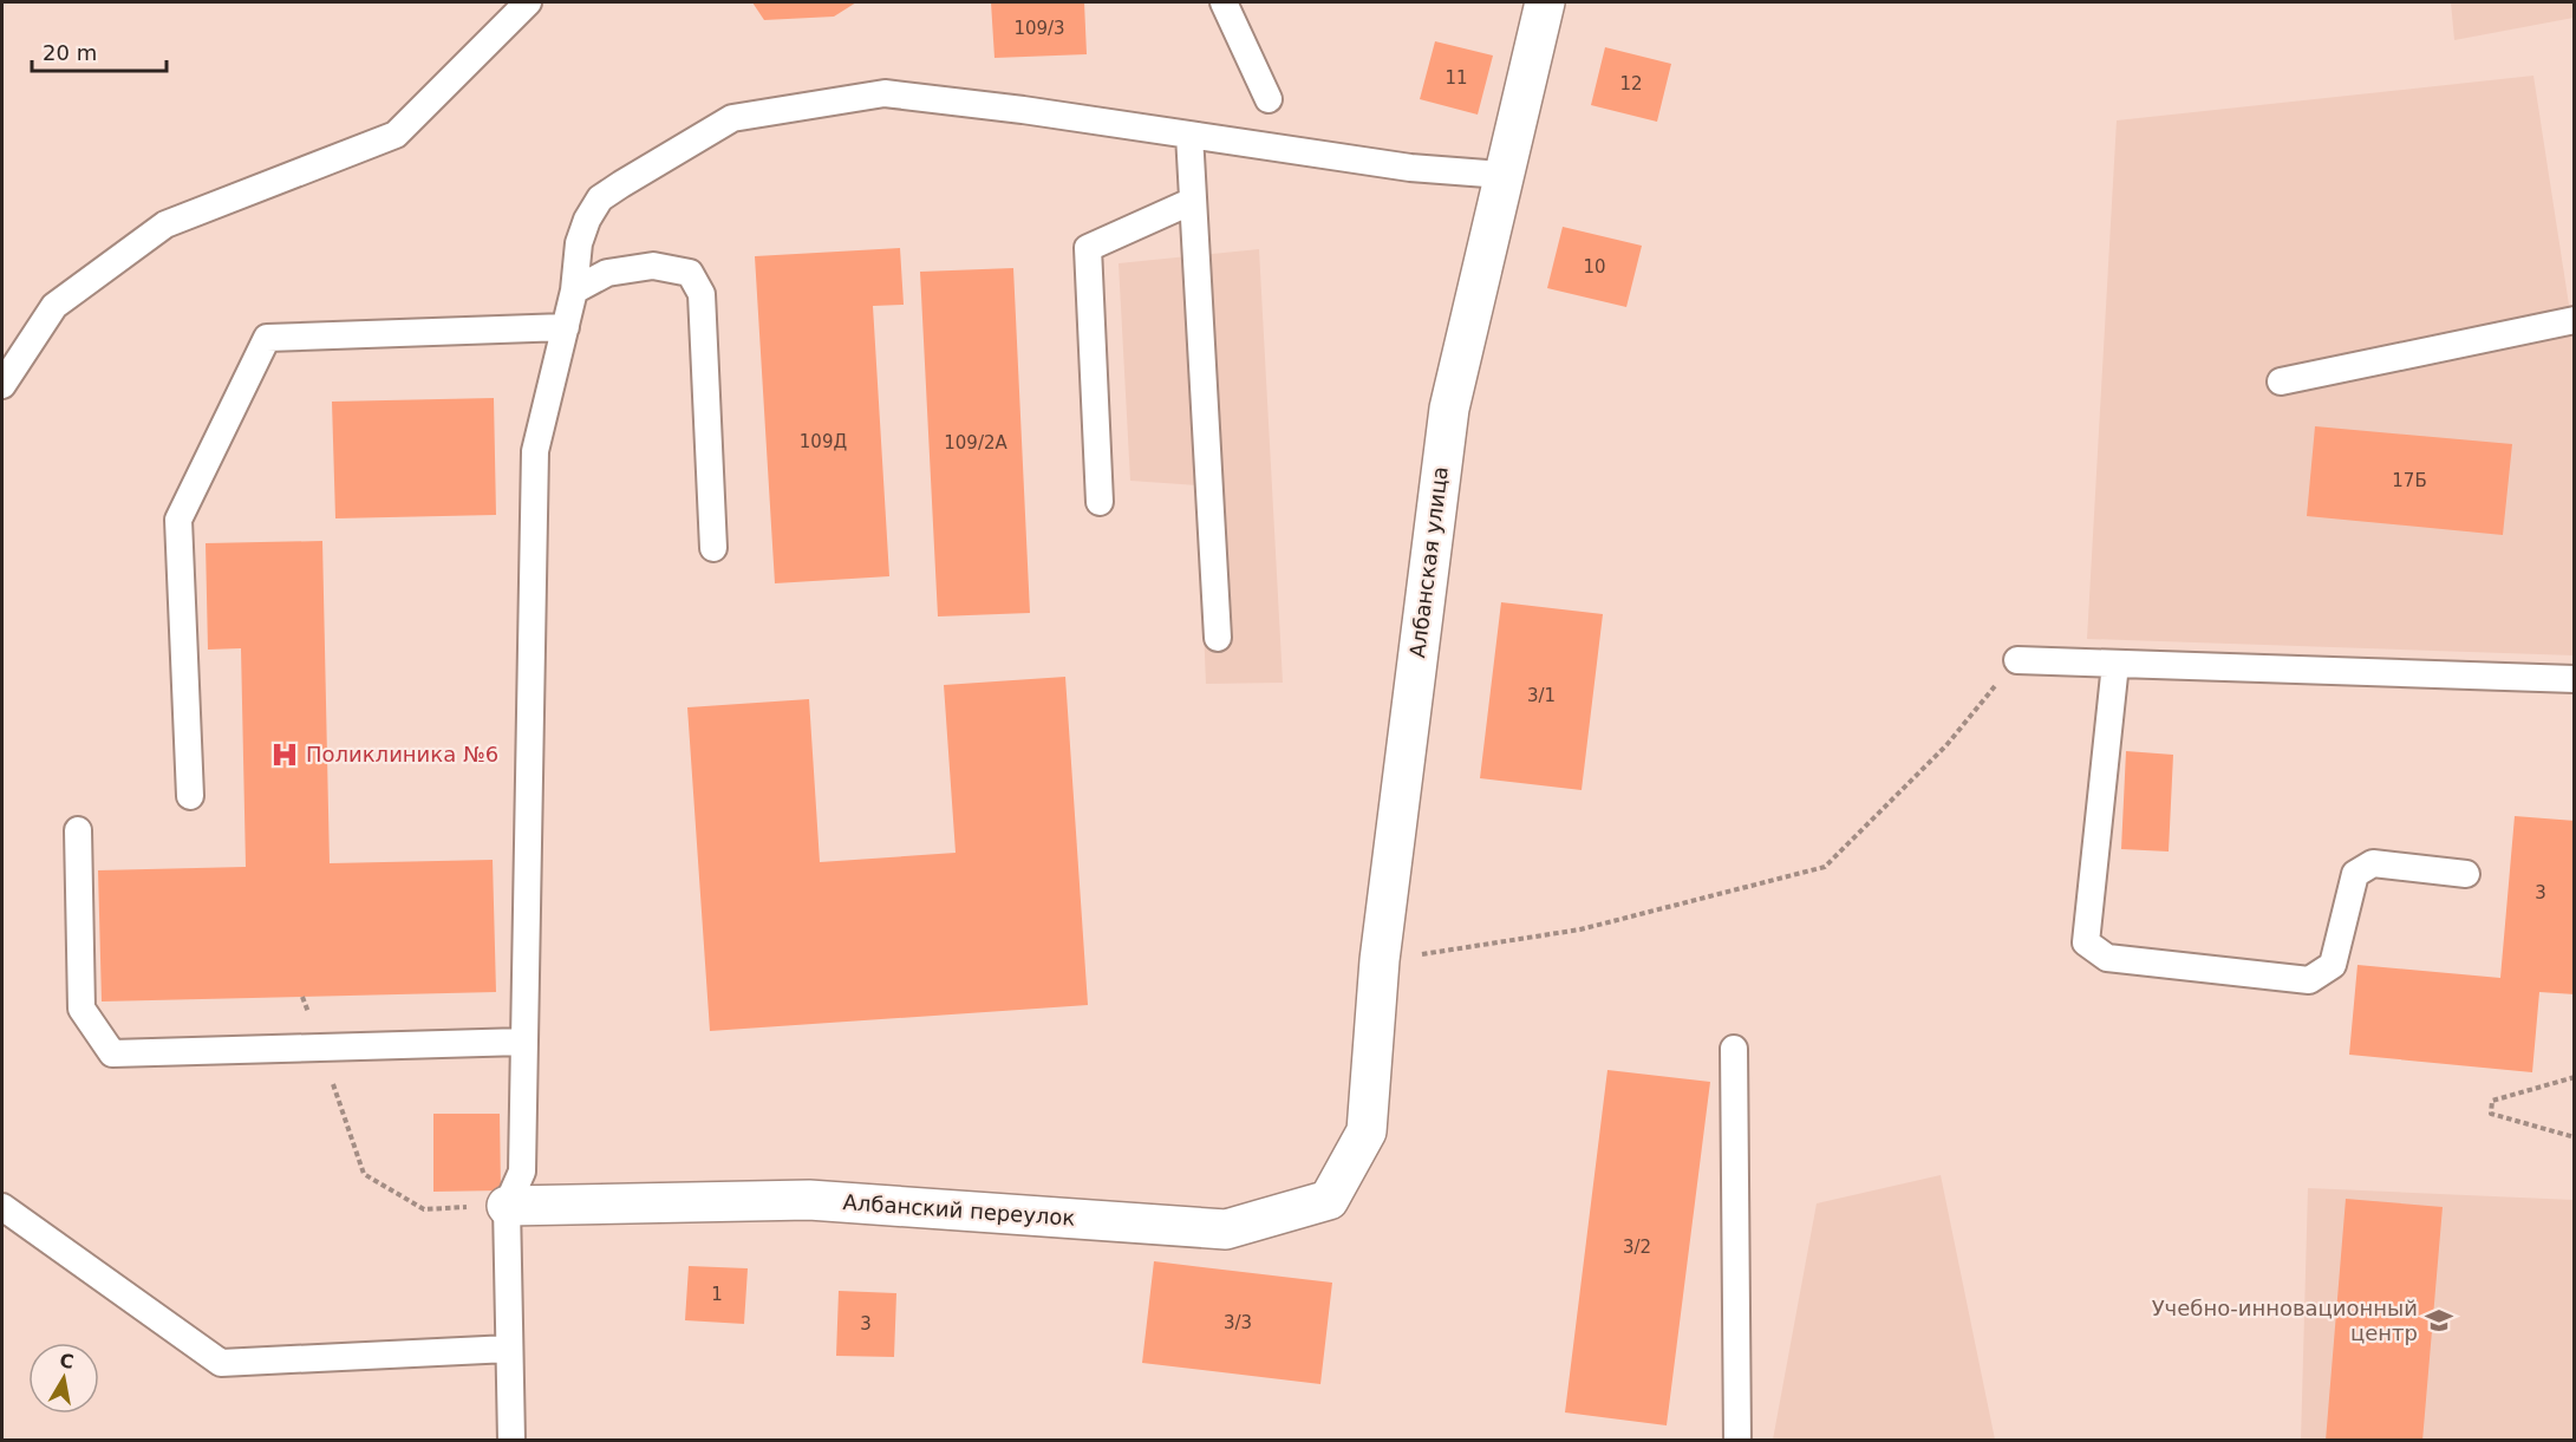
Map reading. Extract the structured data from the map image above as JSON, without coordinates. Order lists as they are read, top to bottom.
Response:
{
  "streets": {
    "street": ["Албанская улица", "Албанский переулок"]
  },
  "crossings": [
    ["Албанская улица", "Албанский переулок"]
  ],
  "places": {
    "hospital": ["Поликлиника №6"],
    "school or university": ["Учебно-инновационный центр"]
  },
  "house_numbers": [
    "109/3",
    "11",
    "12",
    "10",
    "109Д",
    "109/2А",
    "17Б",
    "3/1",
    "3",
    "3/2",
    "1",
    "3/3",
    "3"
  ],
  "scale_bar": "20 m",
  "north": "top"
}
